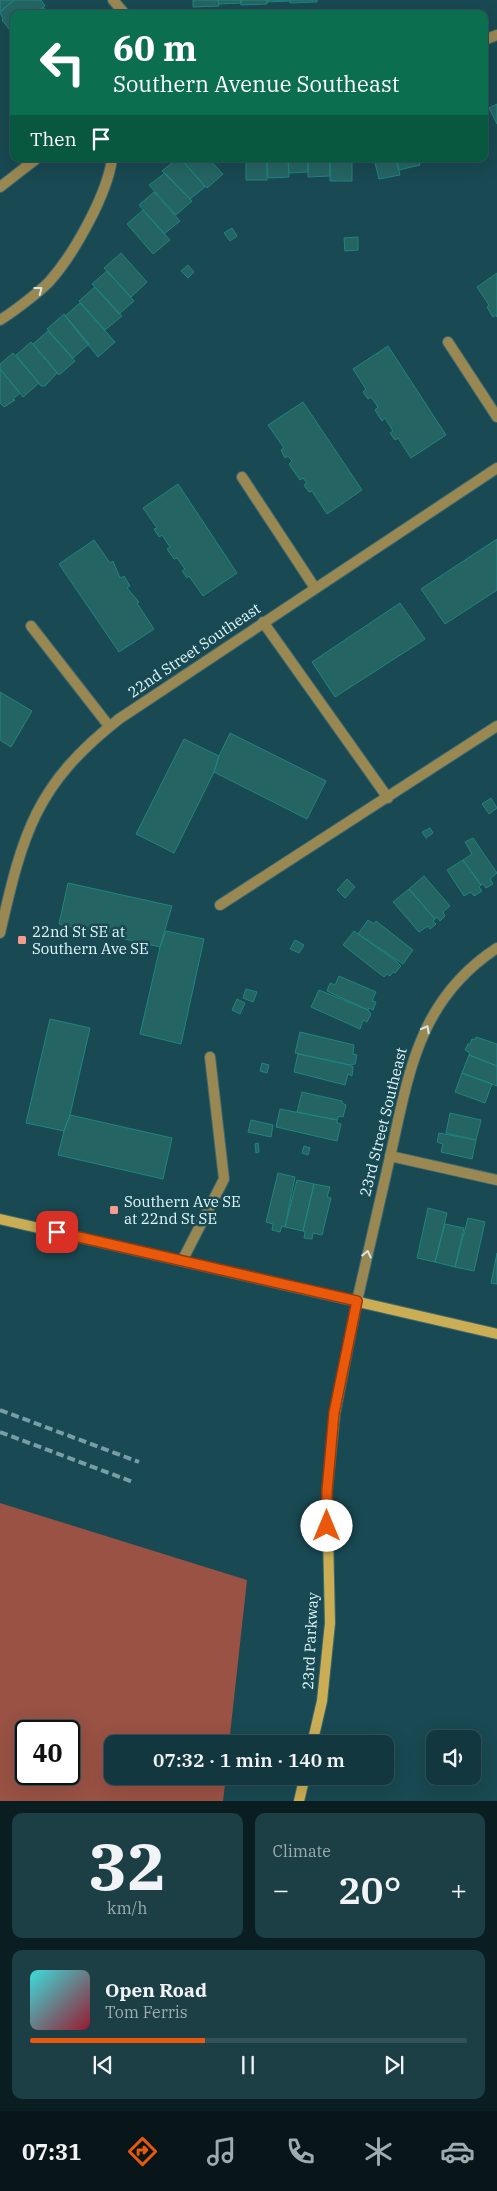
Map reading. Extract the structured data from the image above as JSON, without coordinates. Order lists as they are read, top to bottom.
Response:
{
  "streets": {
    "main road": ["23rd Parkway"],
    "street": ["22nd Street Southeast", "23rd Street Southeast"]
  },
  "crossings": [
    ["23rd Street Southeast", "23rd Parkway"]
  ],
  "one_way": ["23rd Street Southeast"],
  "places": {
    "transit": ["22nd St SE at Southern Ave SE", "Southern Ave SE at 22nd St SE"]
  },
  "page": {
    "turn": ["60 m", "Southern Avenue Southeast"],
    "then": "Then",
    "limit": "40",
    "trip": "07:32 · 1 min · 140 m",
    "tile": [
      ["32", "km/h"],
      "Climate"
    ],
    "heat": ["−", "20°", "+"],
    "song": ["Open Road", "Tom Ferris"],
    "tabs": "07:31"
  }
}
